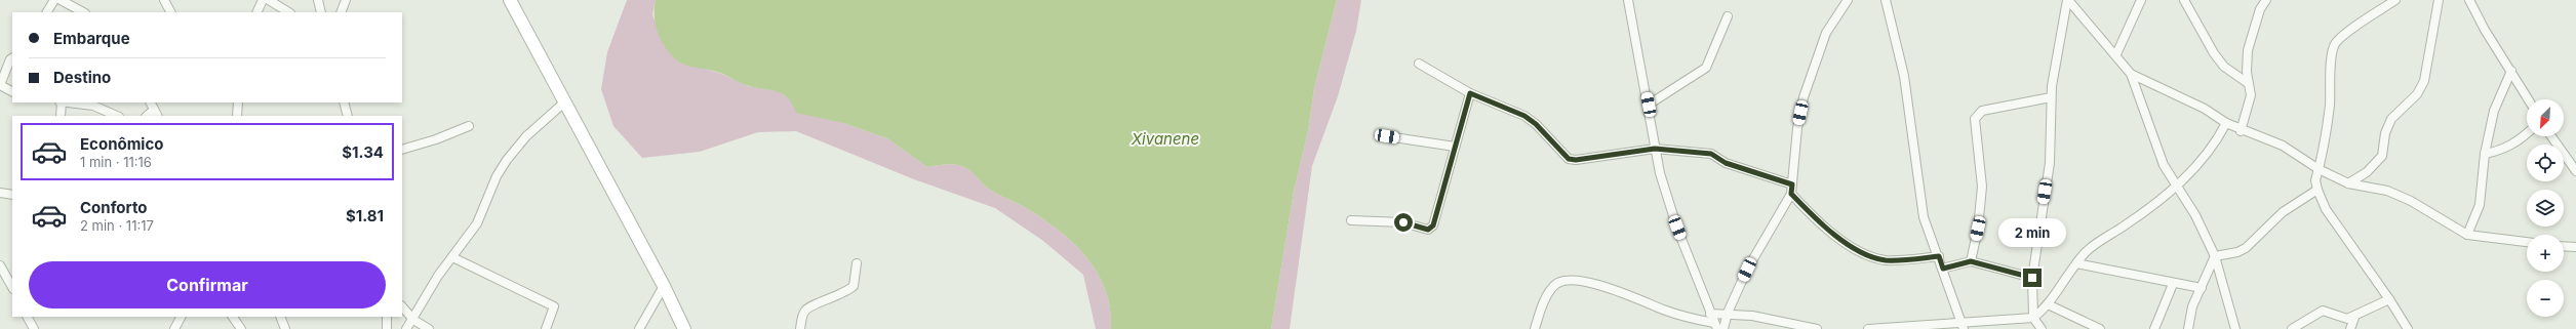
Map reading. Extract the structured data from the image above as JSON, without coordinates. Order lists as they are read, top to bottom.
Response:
{
  "water": ["Xivanene"],
  "north": "bottom left",
  "page": {
    "banner": ["Embarque", "Destino"],
    "map_buttons": ["+", "−"],
    "list": [
      {
        "name": "Econômico",
        "note": "1 min · 11:16",
        "value": "$1.34"
      },
      {
        "name": "Conforto",
        "note": "2 min · 11:17",
        "value": "$1.81"
      }
    ],
    "bubble": "2 min",
    "buttons": "Confirmar"
  }
}
